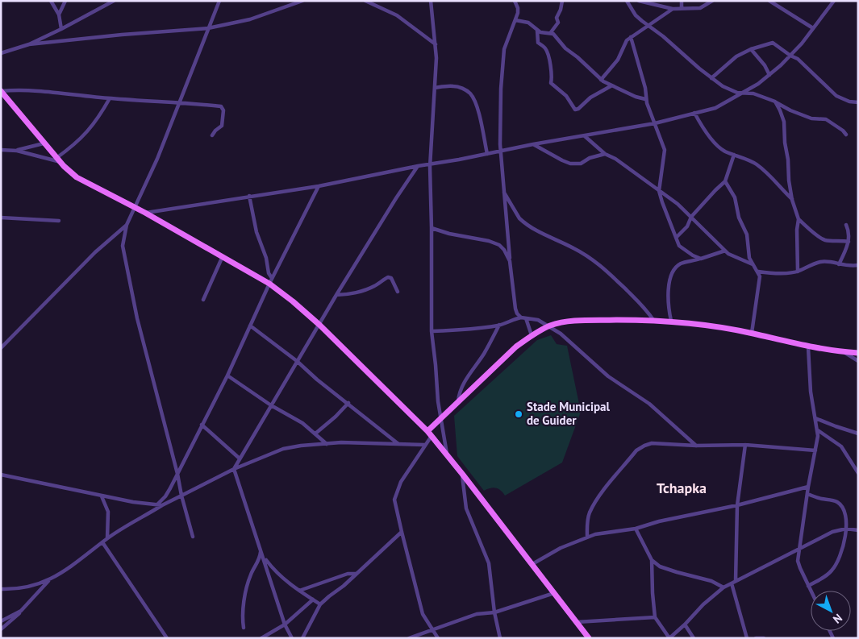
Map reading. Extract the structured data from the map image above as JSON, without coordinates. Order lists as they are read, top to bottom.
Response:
{
  "districts": ["Tchapka"],
  "places": ["Stade Municipal de Guider"],
  "north": "bottom right"
}
